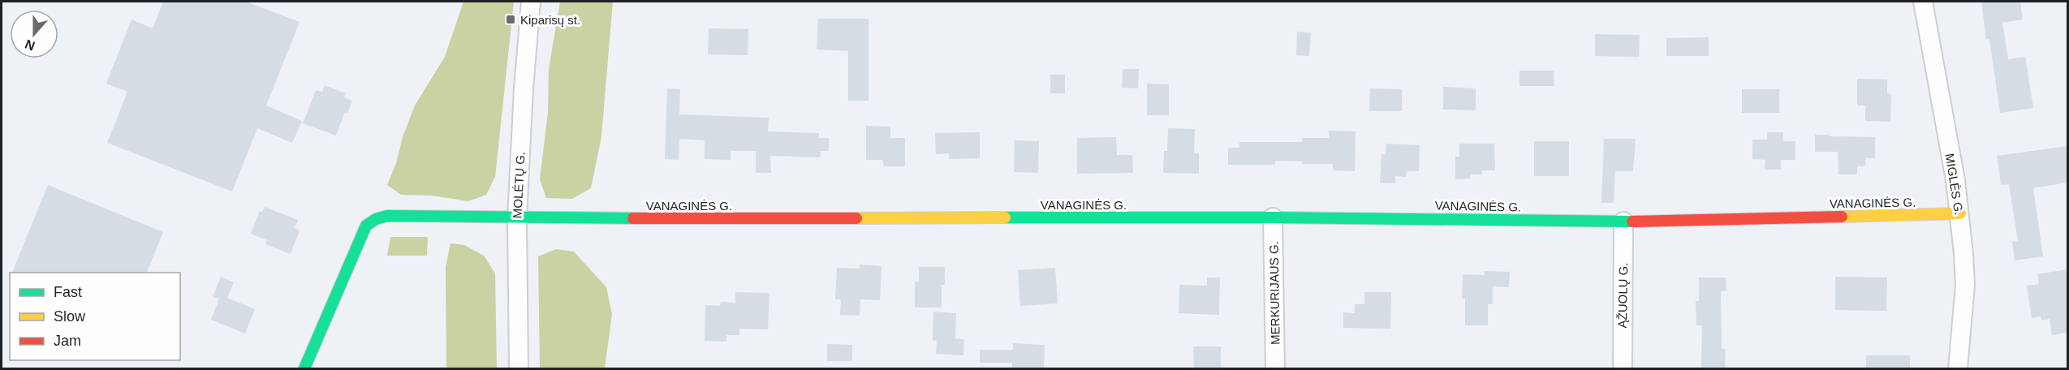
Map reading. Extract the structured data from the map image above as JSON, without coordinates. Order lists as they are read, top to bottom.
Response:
{
  "streets": {
    "street": [
      "MIGLĖS G.",
      "MOLĖTŲ G.",
      "VANAGINĖS G.",
      "MERKURIJAUS G.",
      "ĄŽUOLŲ G."
    ]
  },
  "crossings": [
    ["MIGLĖS G.", "VANAGINĖS G."],
    ["MOLĖTŲ G.", "VANAGINĖS G."],
    ["VANAGINĖS G.", "MERKURIJAUS G."],
    ["VANAGINĖS G.", "ĄŽUOLŲ G."]
  ],
  "places": {
    "transit": ["Kiparisų st."]
  },
  "legend": ["Fast", "Slow", "Jam"],
  "north": "bottom"
}
